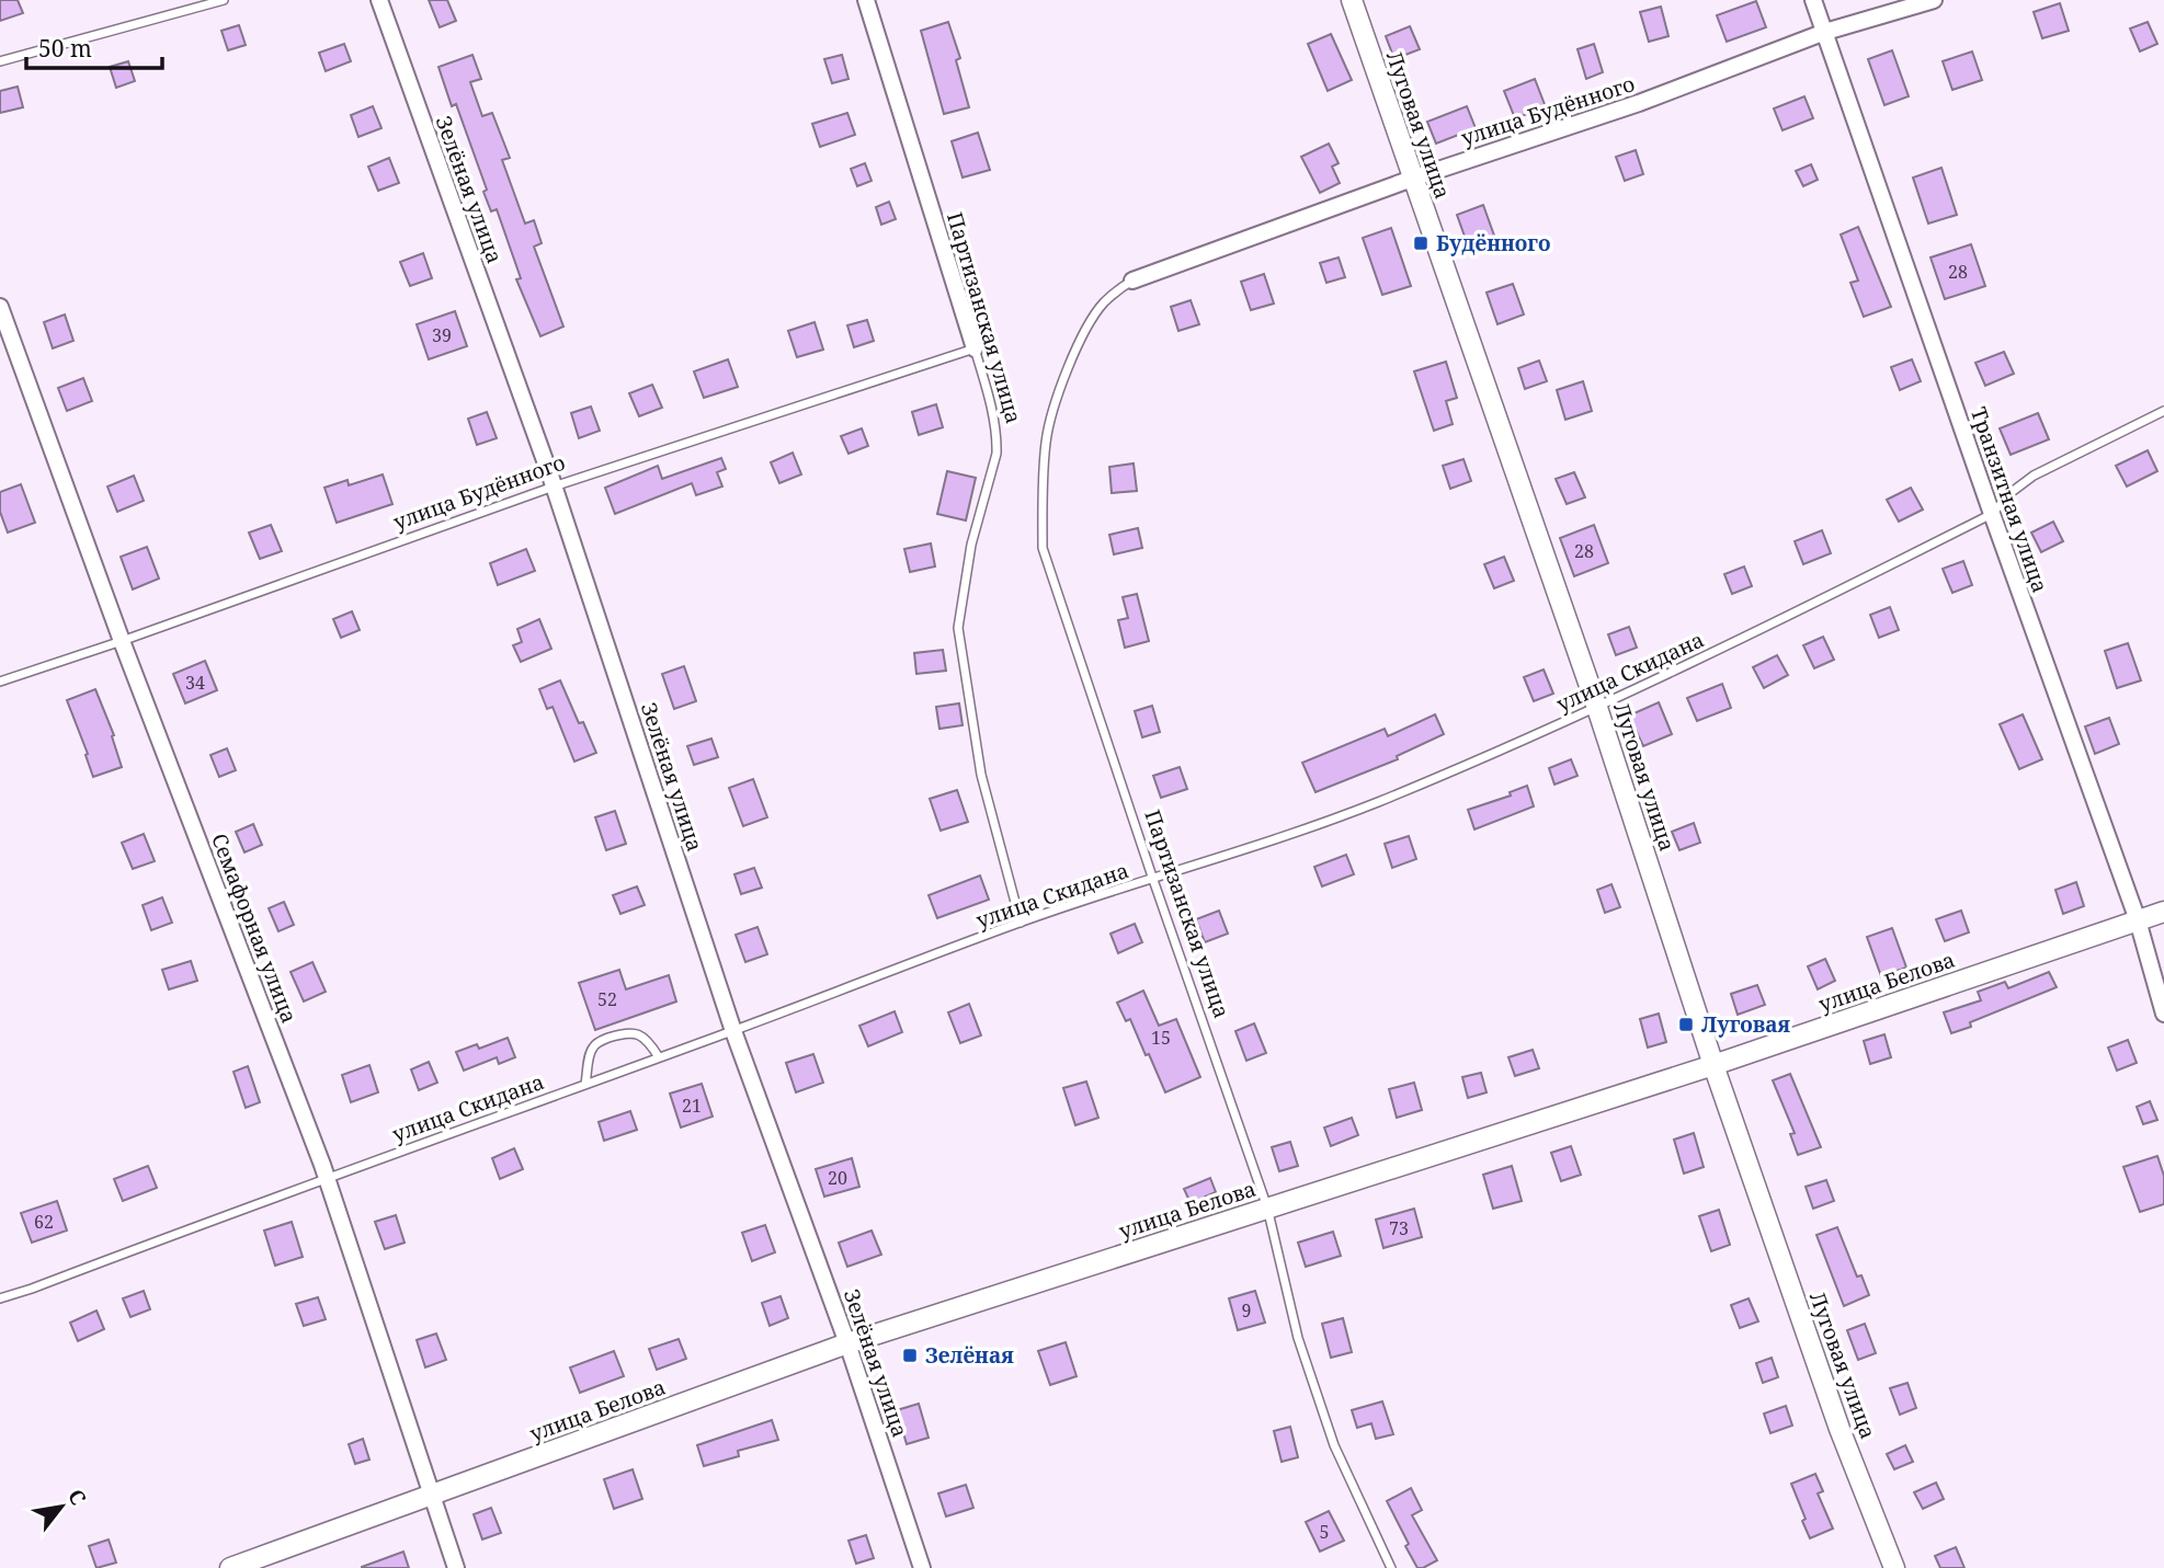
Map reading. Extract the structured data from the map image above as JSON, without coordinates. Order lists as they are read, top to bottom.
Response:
{
  "streets": {
    "street": [
      "улица Будённого",
      "Луговая улица",
      "Зелёная улица",
      "Партизанская улица",
      "Транзитная улица",
      "Семафорная улица",
      "улица Белова"
    ],
    "lane": ["улица Скидана"]
  },
  "crossings": [
    ["улица Будённого", "Луговая улица"],
    ["улица Будённого", "Зелёная улица"],
    ["улица Будённого", "Партизанская улица"],
    ["улица Будённого", "Транзитная улица"],
    ["улица Будённого", "Семафорная улица"],
    ["Луговая улица", "улица Скидана"],
    ["Луговая улица", "улица Белова"],
    ["Зелёная улица", "улица Скидана"],
    ["Зелёная улица", "улица Белова"],
    ["Партизанская улица", "улица Скидана"],
    ["Партизанская улица", "улица Белова"],
    ["Транзитная улица", "улица Скидана"],
    ["Транзитная улица", "улица Белова"],
    ["улица Скидана", "Семафорная улица"],
    ["Семафорная улица", "улица Белова"]
  ],
  "places": {
    "transit": ["Будённого", "Луговая", "Зелёная"]
  },
  "house_numbers": [
    "28",
    "39",
    "28",
    "34",
    "52",
    "15",
    "21",
    "20",
    "62",
    "73",
    "9",
    "5"
  ],
  "scale_bar": "50 m",
  "north": "top right"
}
